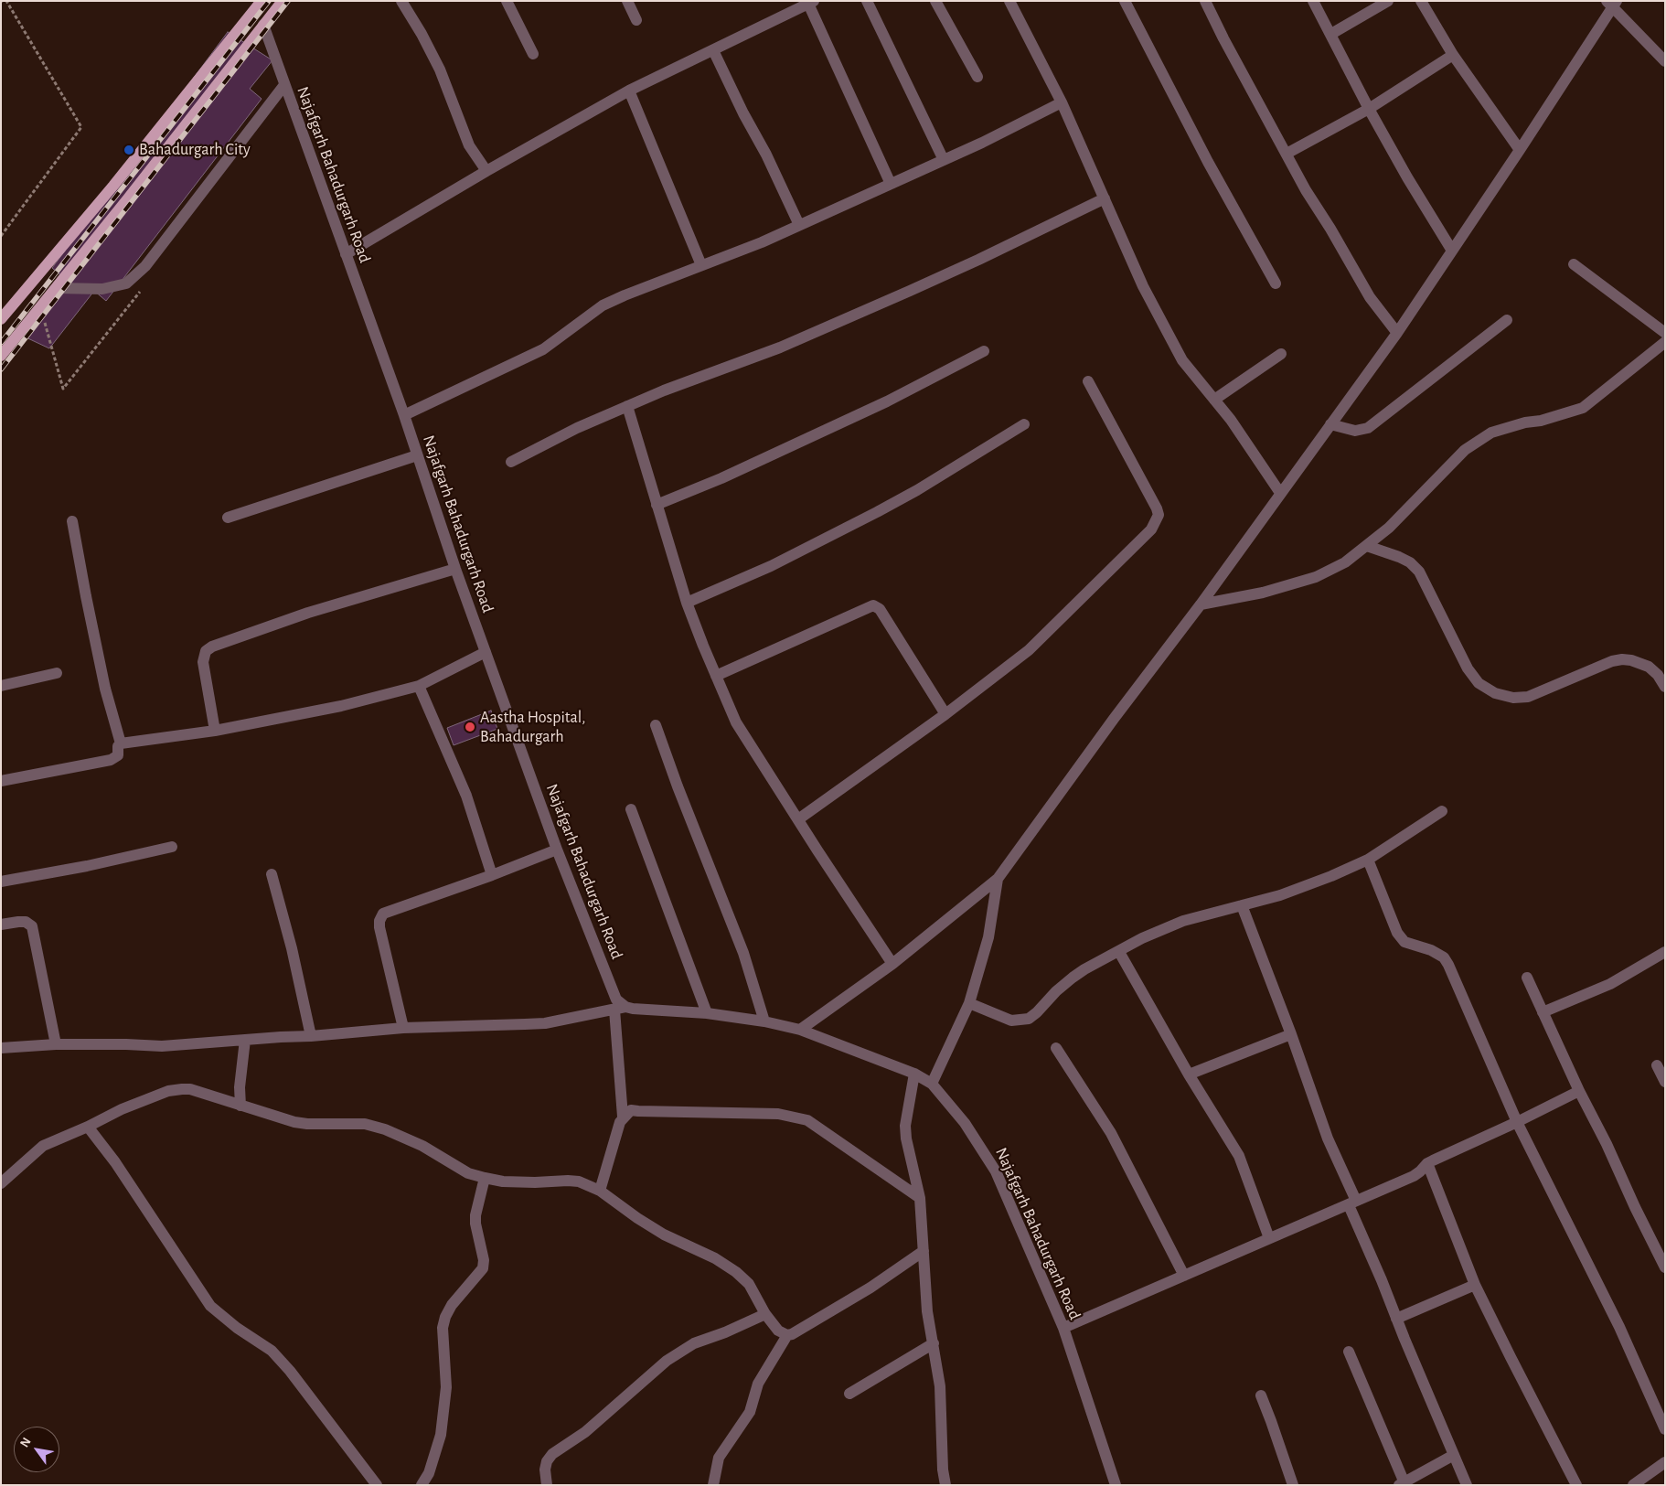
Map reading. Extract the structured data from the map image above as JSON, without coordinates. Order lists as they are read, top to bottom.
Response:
{
  "streets": {
    "street": ["Najafgarh Bahadurgarh Road"]
  },
  "places": ["Bahadurgarh City", "Aastha Hospital, Bahadurgarh"],
  "north": "top left"
}
